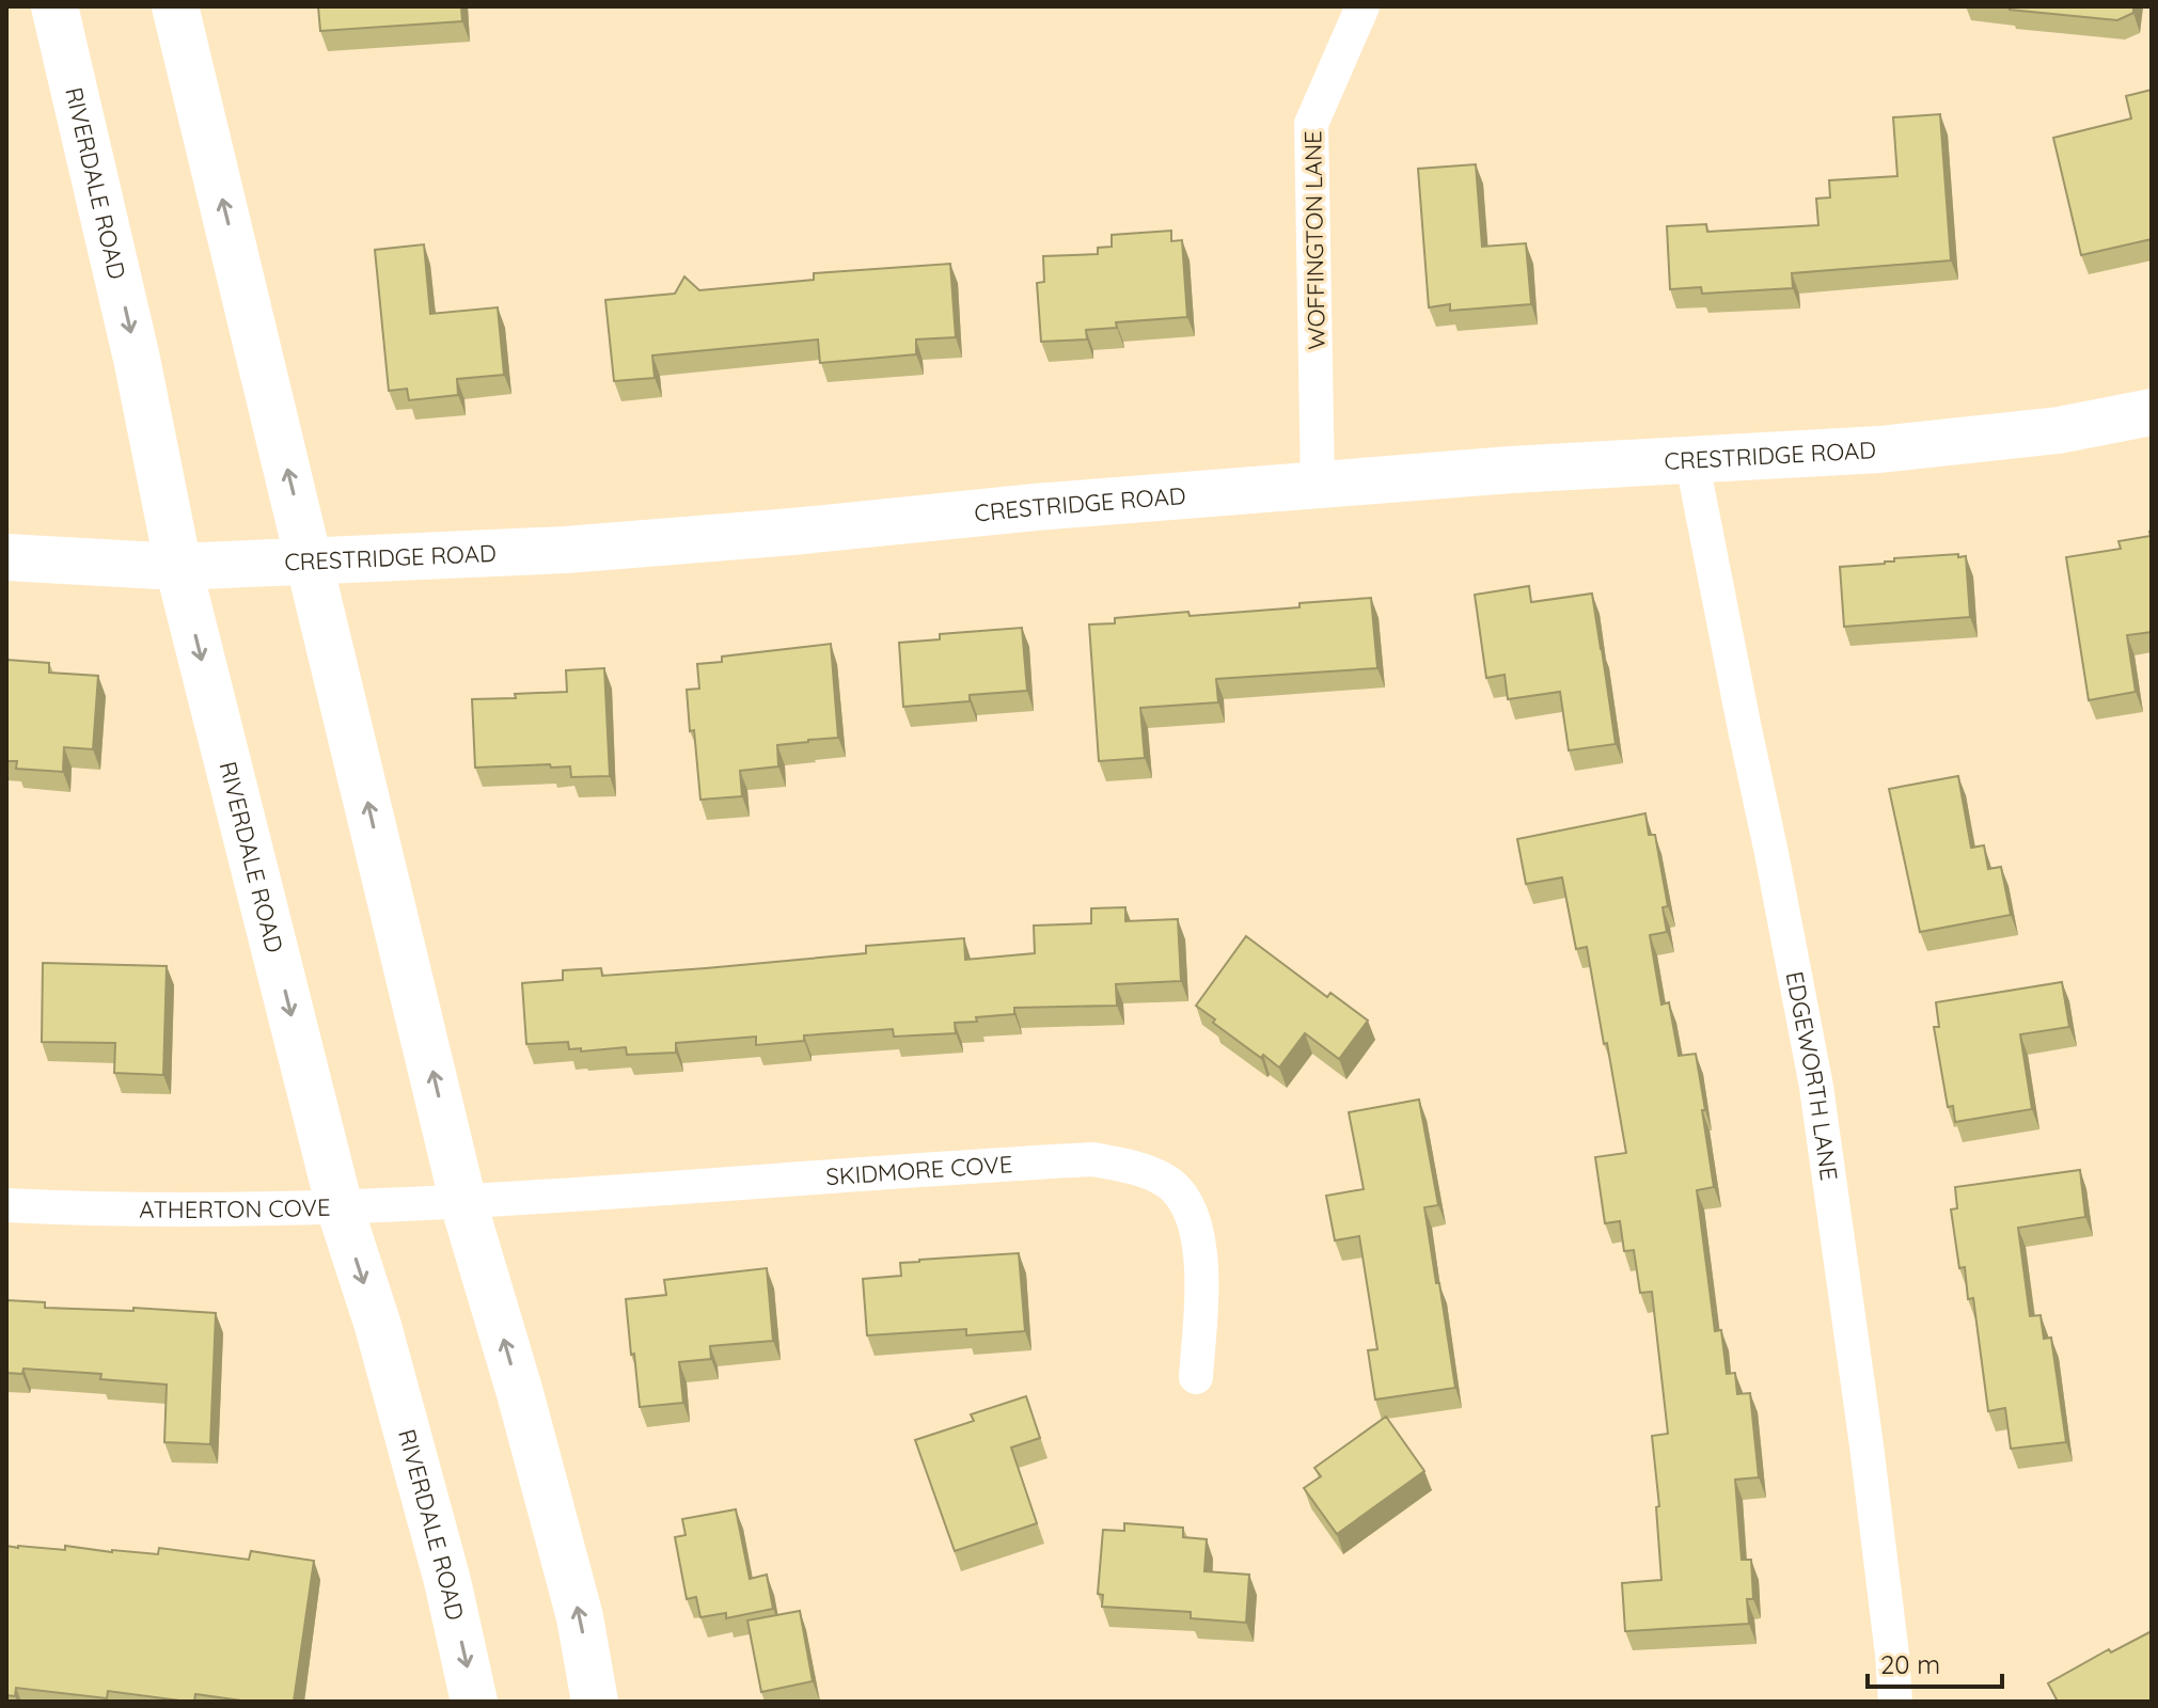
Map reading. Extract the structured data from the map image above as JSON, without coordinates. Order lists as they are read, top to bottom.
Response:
{
  "streets": {
    "street": [
      "RIVERDALE ROAD",
      "WOFFINGTON LANE",
      "CRESTRIDGE ROAD",
      "EDGEWORTH LANE",
      "SKIDMORE COVE",
      "ATHERTON COVE"
    ]
  },
  "crossings": [
    ["RIVERDALE ROAD", "CRESTRIDGE ROAD"],
    ["RIVERDALE ROAD", "ATHERTON COVE"],
    ["WOFFINGTON LANE", "CRESTRIDGE ROAD"],
    ["CRESTRIDGE ROAD", "EDGEWORTH LANE"],
    ["SKIDMORE COVE", "ATHERTON COVE"]
  ],
  "scale_bar": "20 m"
}
